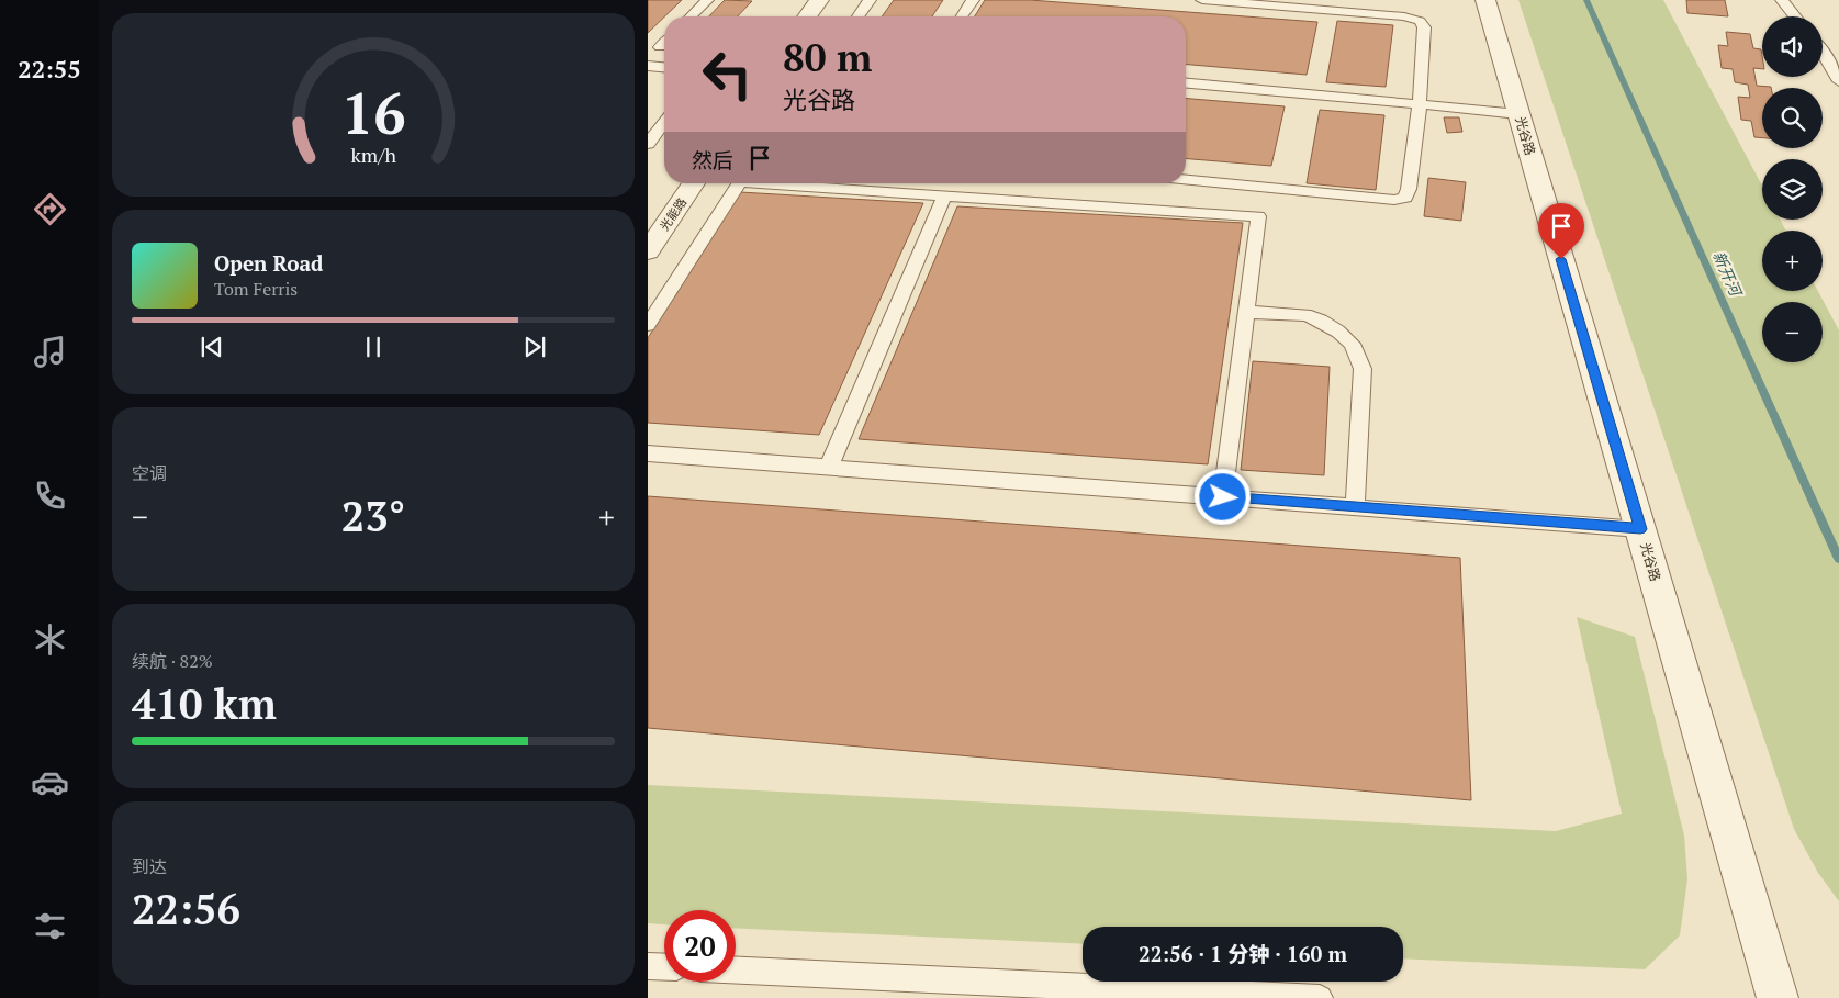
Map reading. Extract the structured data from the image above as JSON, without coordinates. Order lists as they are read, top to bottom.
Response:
{
  "streets": {
    "street": ["光谷路", "光能路"]
  },
  "water": ["新开河"],
  "page": {
    "tabs": "22:55",
    "map_buttons": ["+", "−"],
    "turn": ["80 m", "光谷路"],
    "then": "然后",
    "song": ["Open Road", "Tom Ferris"],
    "tile": [
      "空调",
      ["续航 · 82%", "410 km"],
      ["到达", "22:56"]
    ],
    "heat": ["−", "23°", "+"],
    "limit": "20",
    "trip": "22:56 · 1 分钟 · 160 m",
    "gauge": ["16", "km/h"]
  }
}
